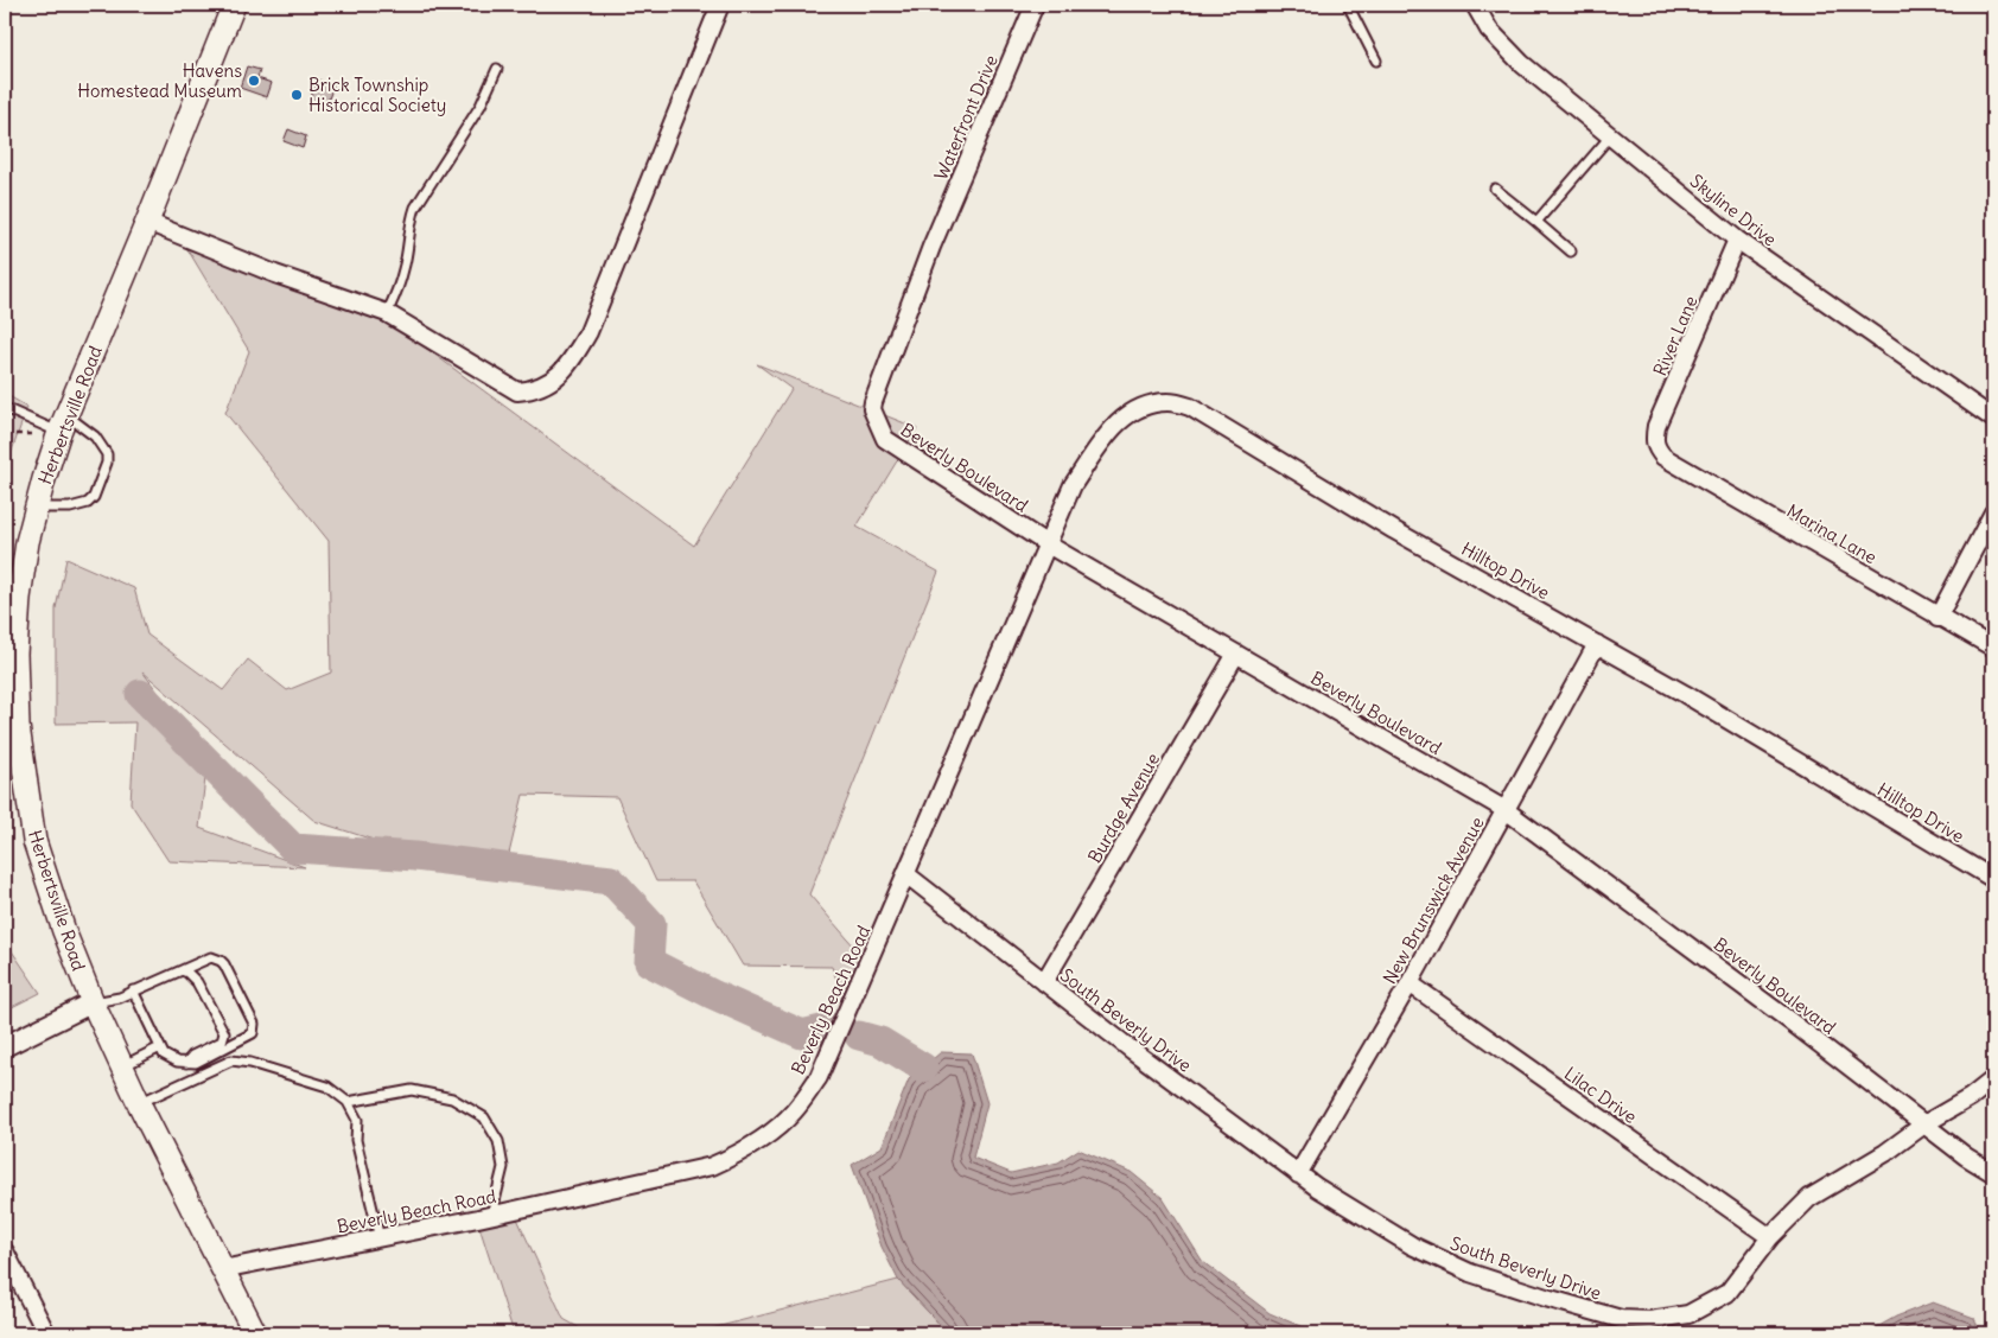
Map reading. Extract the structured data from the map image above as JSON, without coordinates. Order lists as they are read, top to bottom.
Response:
{
  "streets": {
    "main road": ["Herbertsville Road"],
    "street": [
      "Waterfront Drive",
      "Skyline Drive",
      "River Lane",
      "Beverly Boulevard",
      "Marina Lane",
      "Hilltop Drive",
      "Burdge Avenue",
      "New Brunswick Avenue",
      "Beverly Beach Road",
      "South Beverly Drive",
      "Lilac Drive"
    ]
  },
  "crossings": [
    ["Waterfront Drive", "Beverly Boulevard"],
    ["Skyline Drive", "River Lane"],
    ["River Lane", "Marina Lane"],
    ["Herbertsville Road", "Beverly Beach Road"],
    ["Beverly Boulevard", "Hilltop Drive"],
    ["Beverly Boulevard", "Burdge Avenue"],
    ["Beverly Boulevard", "New Brunswick Avenue"],
    ["Beverly Boulevard", "Beverly Beach Road"],
    ["Beverly Boulevard", "South Beverly Drive"],
    ["Hilltop Drive", "New Brunswick Avenue"],
    ["Hilltop Drive", "Beverly Beach Road"],
    ["Burdge Avenue", "South Beverly Drive"],
    ["New Brunswick Avenue", "South Beverly Drive"],
    ["New Brunswick Avenue", "Lilac Drive"],
    ["Beverly Beach Road", "South Beverly Drive"],
    ["South Beverly Drive", "Lilac Drive"]
  ],
  "places": ["Havens Homestead Museum", "Brick Township Historical Society"]
}
